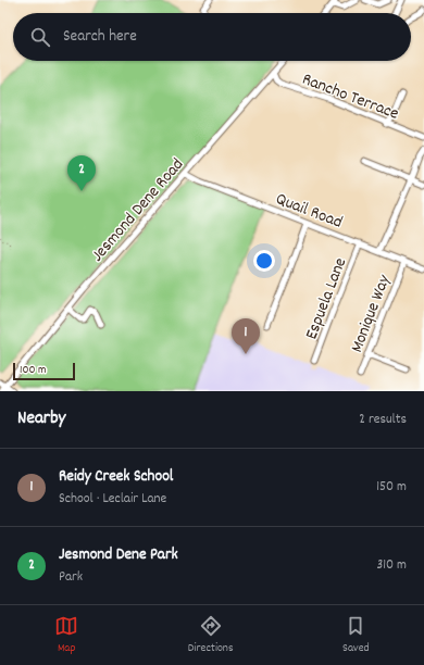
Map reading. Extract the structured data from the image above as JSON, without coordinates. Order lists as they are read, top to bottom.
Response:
{
  "streets": {
    "street": [
      "Rancho Terrace",
      "Jesmond Dene Road",
      "Quail Road",
      "Espuela Lane",
      "Monique Way"
    ]
  },
  "crossings": [
    ["Rancho Terrace", "Jesmond Dene Road"],
    ["Jesmond Dene Road", "Quail Road"],
    ["Quail Road", "Espuela Lane"],
    ["Quail Road", "Monique Way"]
  ],
  "scale_bar": "100 m",
  "page": {
    "search": "Search here",
    "pins": ["2", "1"],
    "scale": "100 m",
    "heading": ["Nearby", "2 results"],
    "list": [
      {
        "mark": "1",
        "name": "Reidy Creek School",
        "note": "School · Leclair Lane",
        "value": "150 m"
      },
      {
        "mark": "2",
        "name": "Jesmond Dene Park",
        "note": "Park",
        "value": "310 m"
      }
    ],
    "nav": ["Map", "Directions", "Saved"]
  }
}
